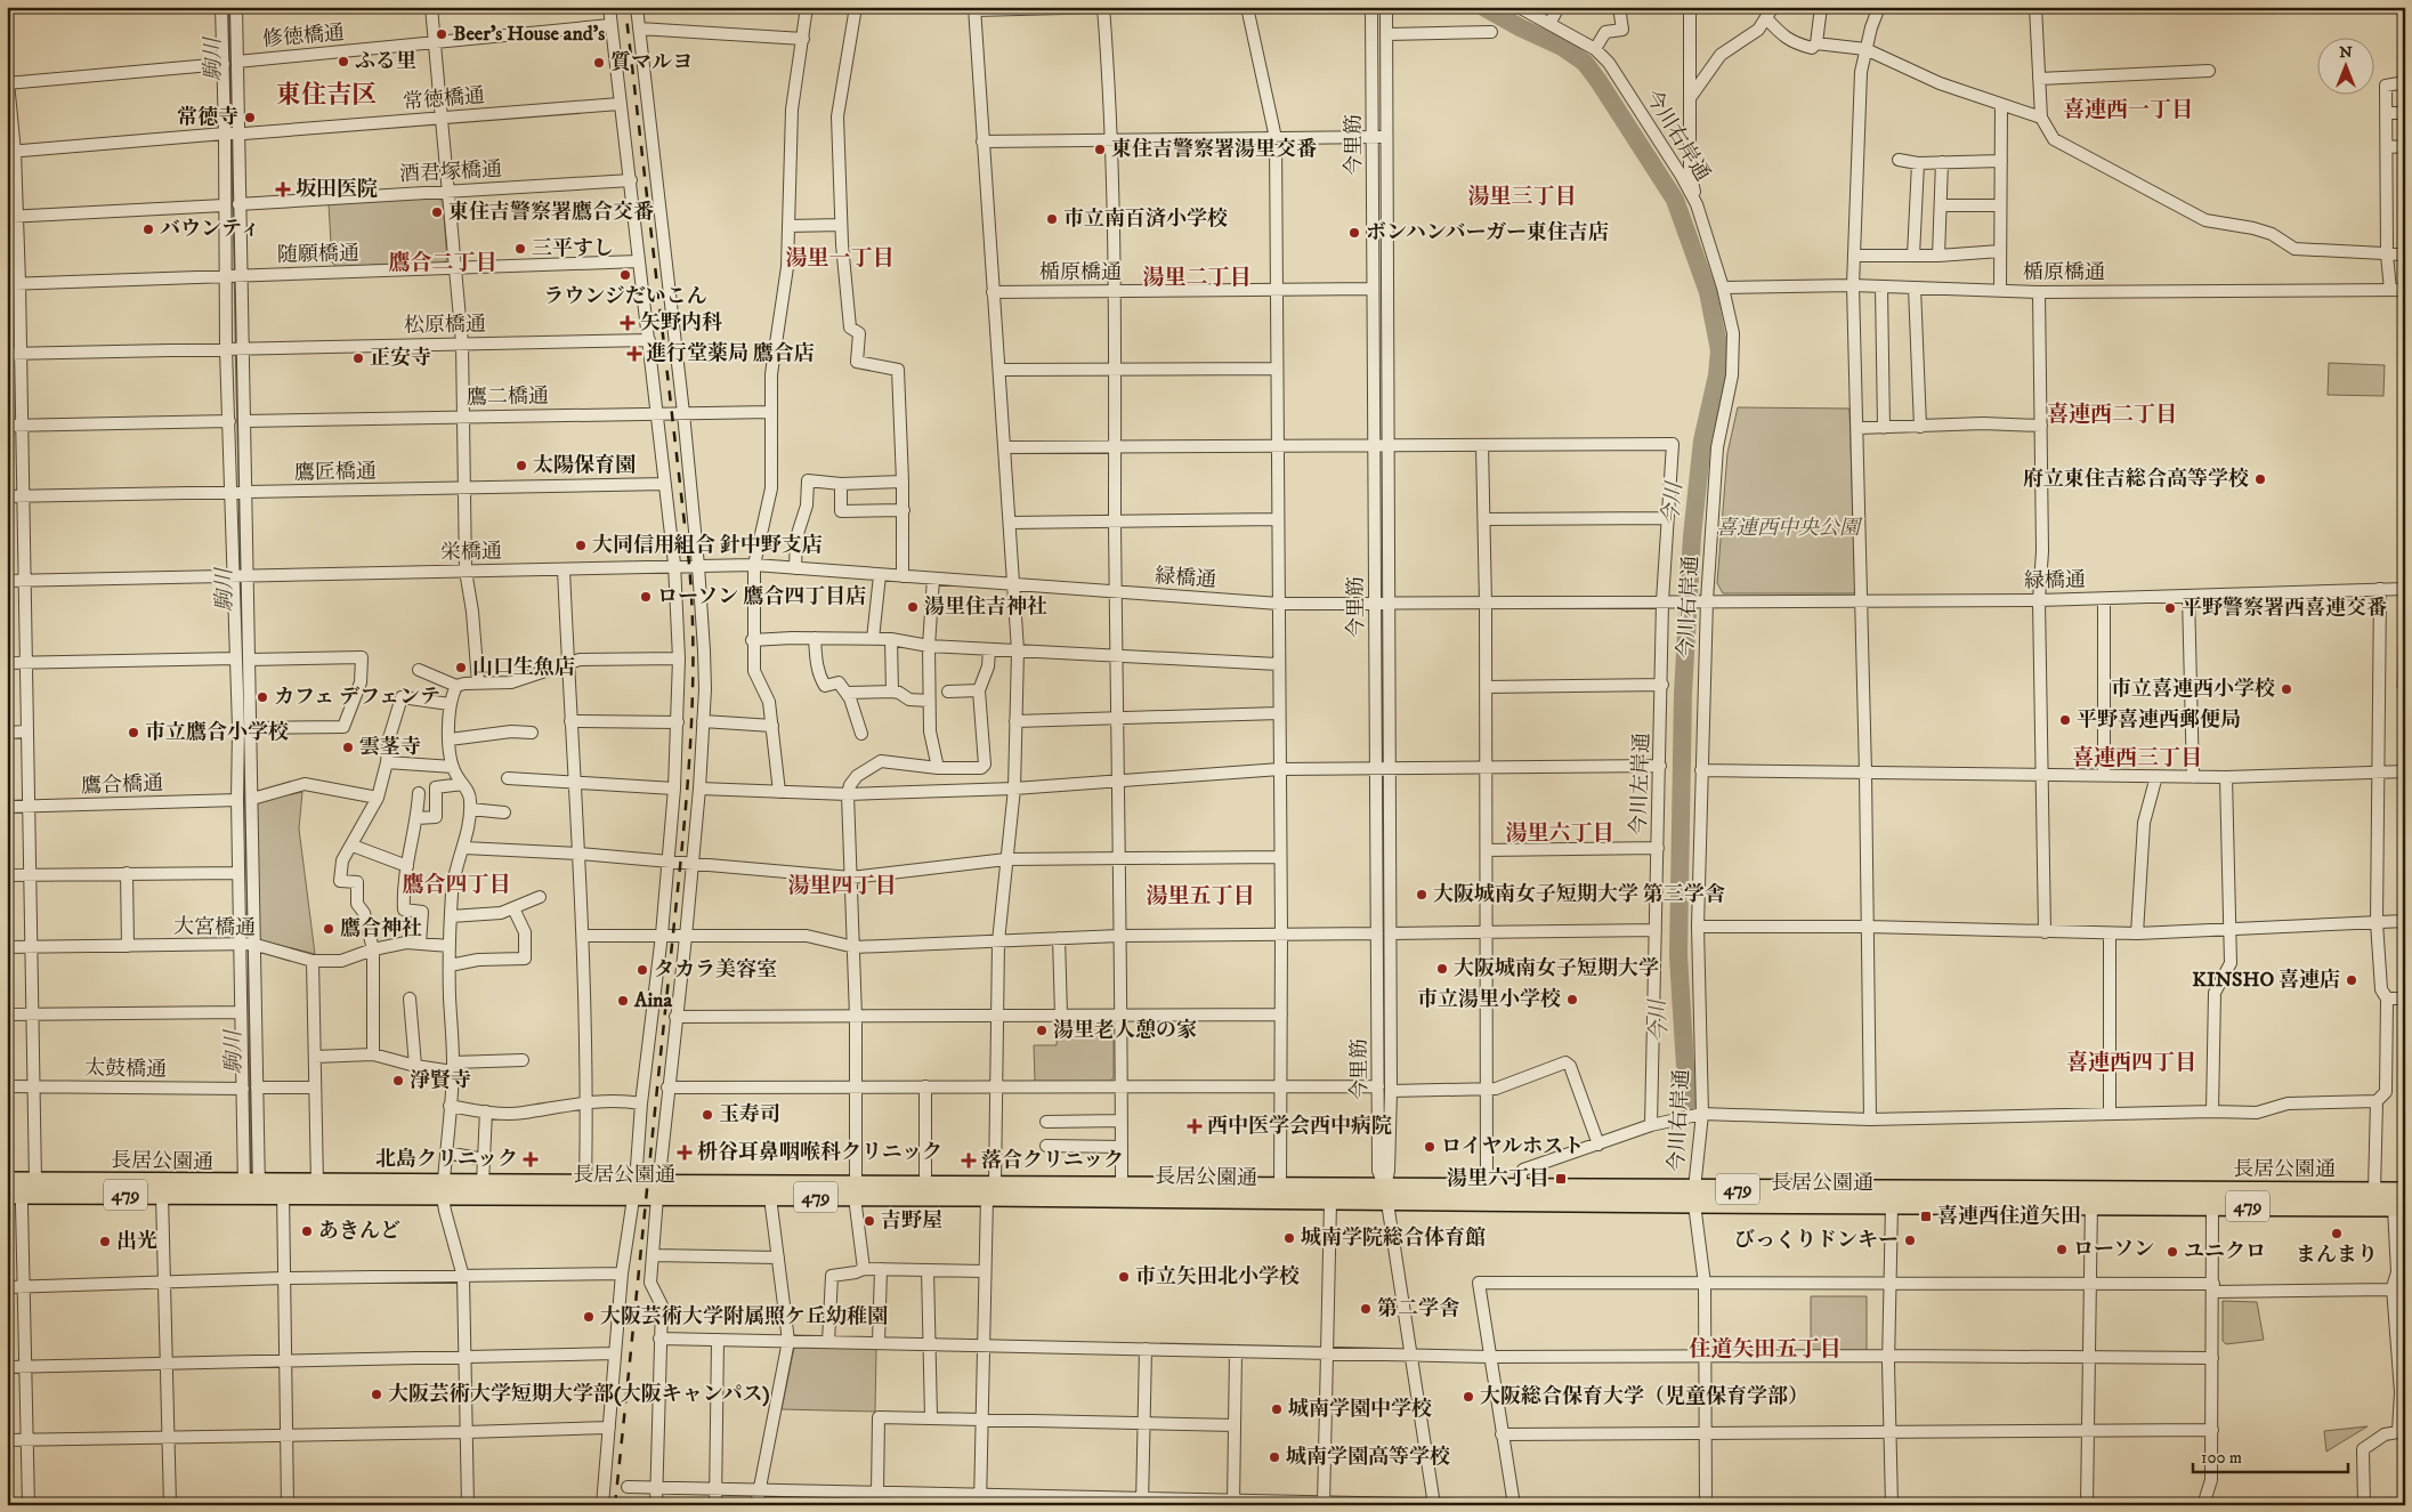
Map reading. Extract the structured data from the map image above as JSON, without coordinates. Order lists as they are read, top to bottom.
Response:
{
  "streets": {
    "highway": ["長居公園通", "479"],
    "street": [
      "修徳橋通",
      "常徳橋通",
      "今川右岸通",
      "今里筋",
      "酒君塚橋通",
      "随願橋通",
      "楯原橋通",
      "松原橋通",
      "鷹二橋通",
      "鷹匠橋通",
      "栄橋通",
      "緑橋通",
      "今川左岸通",
      "鷹合橋通",
      "大宮橋通",
      "太鼓橋通"
    ]
  },
  "crossings": [
    ["今川右岸通", "楯原橋通"],
    ["今川右岸通", "緑橋通"],
    ["今川右岸通", "長居公園通"],
    ["今里筋", "楯原橋通"],
    ["今里筋", "緑橋通"],
    ["今里筋", "長居公園通"],
    ["栄橋通", "緑橋通"],
    ["緑橋通", "今川左岸通"]
  ],
  "districts": [
    "東住吉区",
    "喜連西一丁目",
    "湯里三丁目",
    "湯里一丁目",
    "鷹合二丁目",
    "湯里二丁目",
    "喜連西二丁目",
    "喜連西三丁目",
    "湯里六丁目",
    "鷹合四丁目",
    "湯里四丁目",
    "湯里五丁目",
    "喜連西四丁目",
    "住道矢田五丁目"
  ],
  "water": ["駒川", "今川"],
  "parks": ["喜連西中央公園"],
  "places": {
    "other": [
      "Beer's House and's",
      "ふる里",
      "質マルヨ",
      "常徳寺",
      "東住吉警察署湯里交番",
      "東住吉警察署鷹合交番",
      "市立南百済小学校",
      "バウンティ",
      "ボンハンバーガー東住吉店",
      "三平すし",
      "ラウンジだいこん",
      "正安寺",
      "太陽保育園",
      "府立東住吉総合高等学校",
      "大同信用組合 針中野支店",
      "ローソン 鷹合四丁目店",
      "湯里住吉神社",
      "平野警察署西喜連交番",
      "山口生魚店",
      "市立喜連西小学校",
      "カフェ デフェンテ",
      "平野喜連西郵便局",
      "市立鷹合小学校",
      "雲茎寺",
      "大阪城南女子短期大学 第三学舎",
      "鷹合神社",
      "大阪城南女子短期大学",
      "タカラ美容室",
      "KINSHO 喜連店",
      "市立湯里小学校",
      "Aina",
      "湯里老人憩の家",
      "淨賢寺",
      "玉寿司",
      "ロイヤルホスト",
      "吉野屋",
      "あきんど",
      "まんまり",
      "城南学院総合体育館",
      "びっくりドンキー",
      "出光",
      "ローソン",
      "ユニクロ",
      "市立矢田北小学校",
      "第二学舎",
      "大阪芸術大学附属照ケ丘幼稚園",
      "大阪芸術大学短期大学部(大阪キャンパス)",
      "大阪総合保育大学（児童保育学部）",
      "城南学園中学校",
      "城南学園高等学校"
    ],
    "health": [
      "坂田医院",
      "矢野内科",
      "進行堂薬局 鷹合店",
      "西中医学会西中病院",
      "枡谷耳鼻咽喉科クリニック",
      "北島クリニック",
      "落合クリニック"
    ],
    "transit": ["湯里六丁目", "喜連西住道矢田"]
  },
  "scale_bar": "100 m",
  "north": "top"
}
